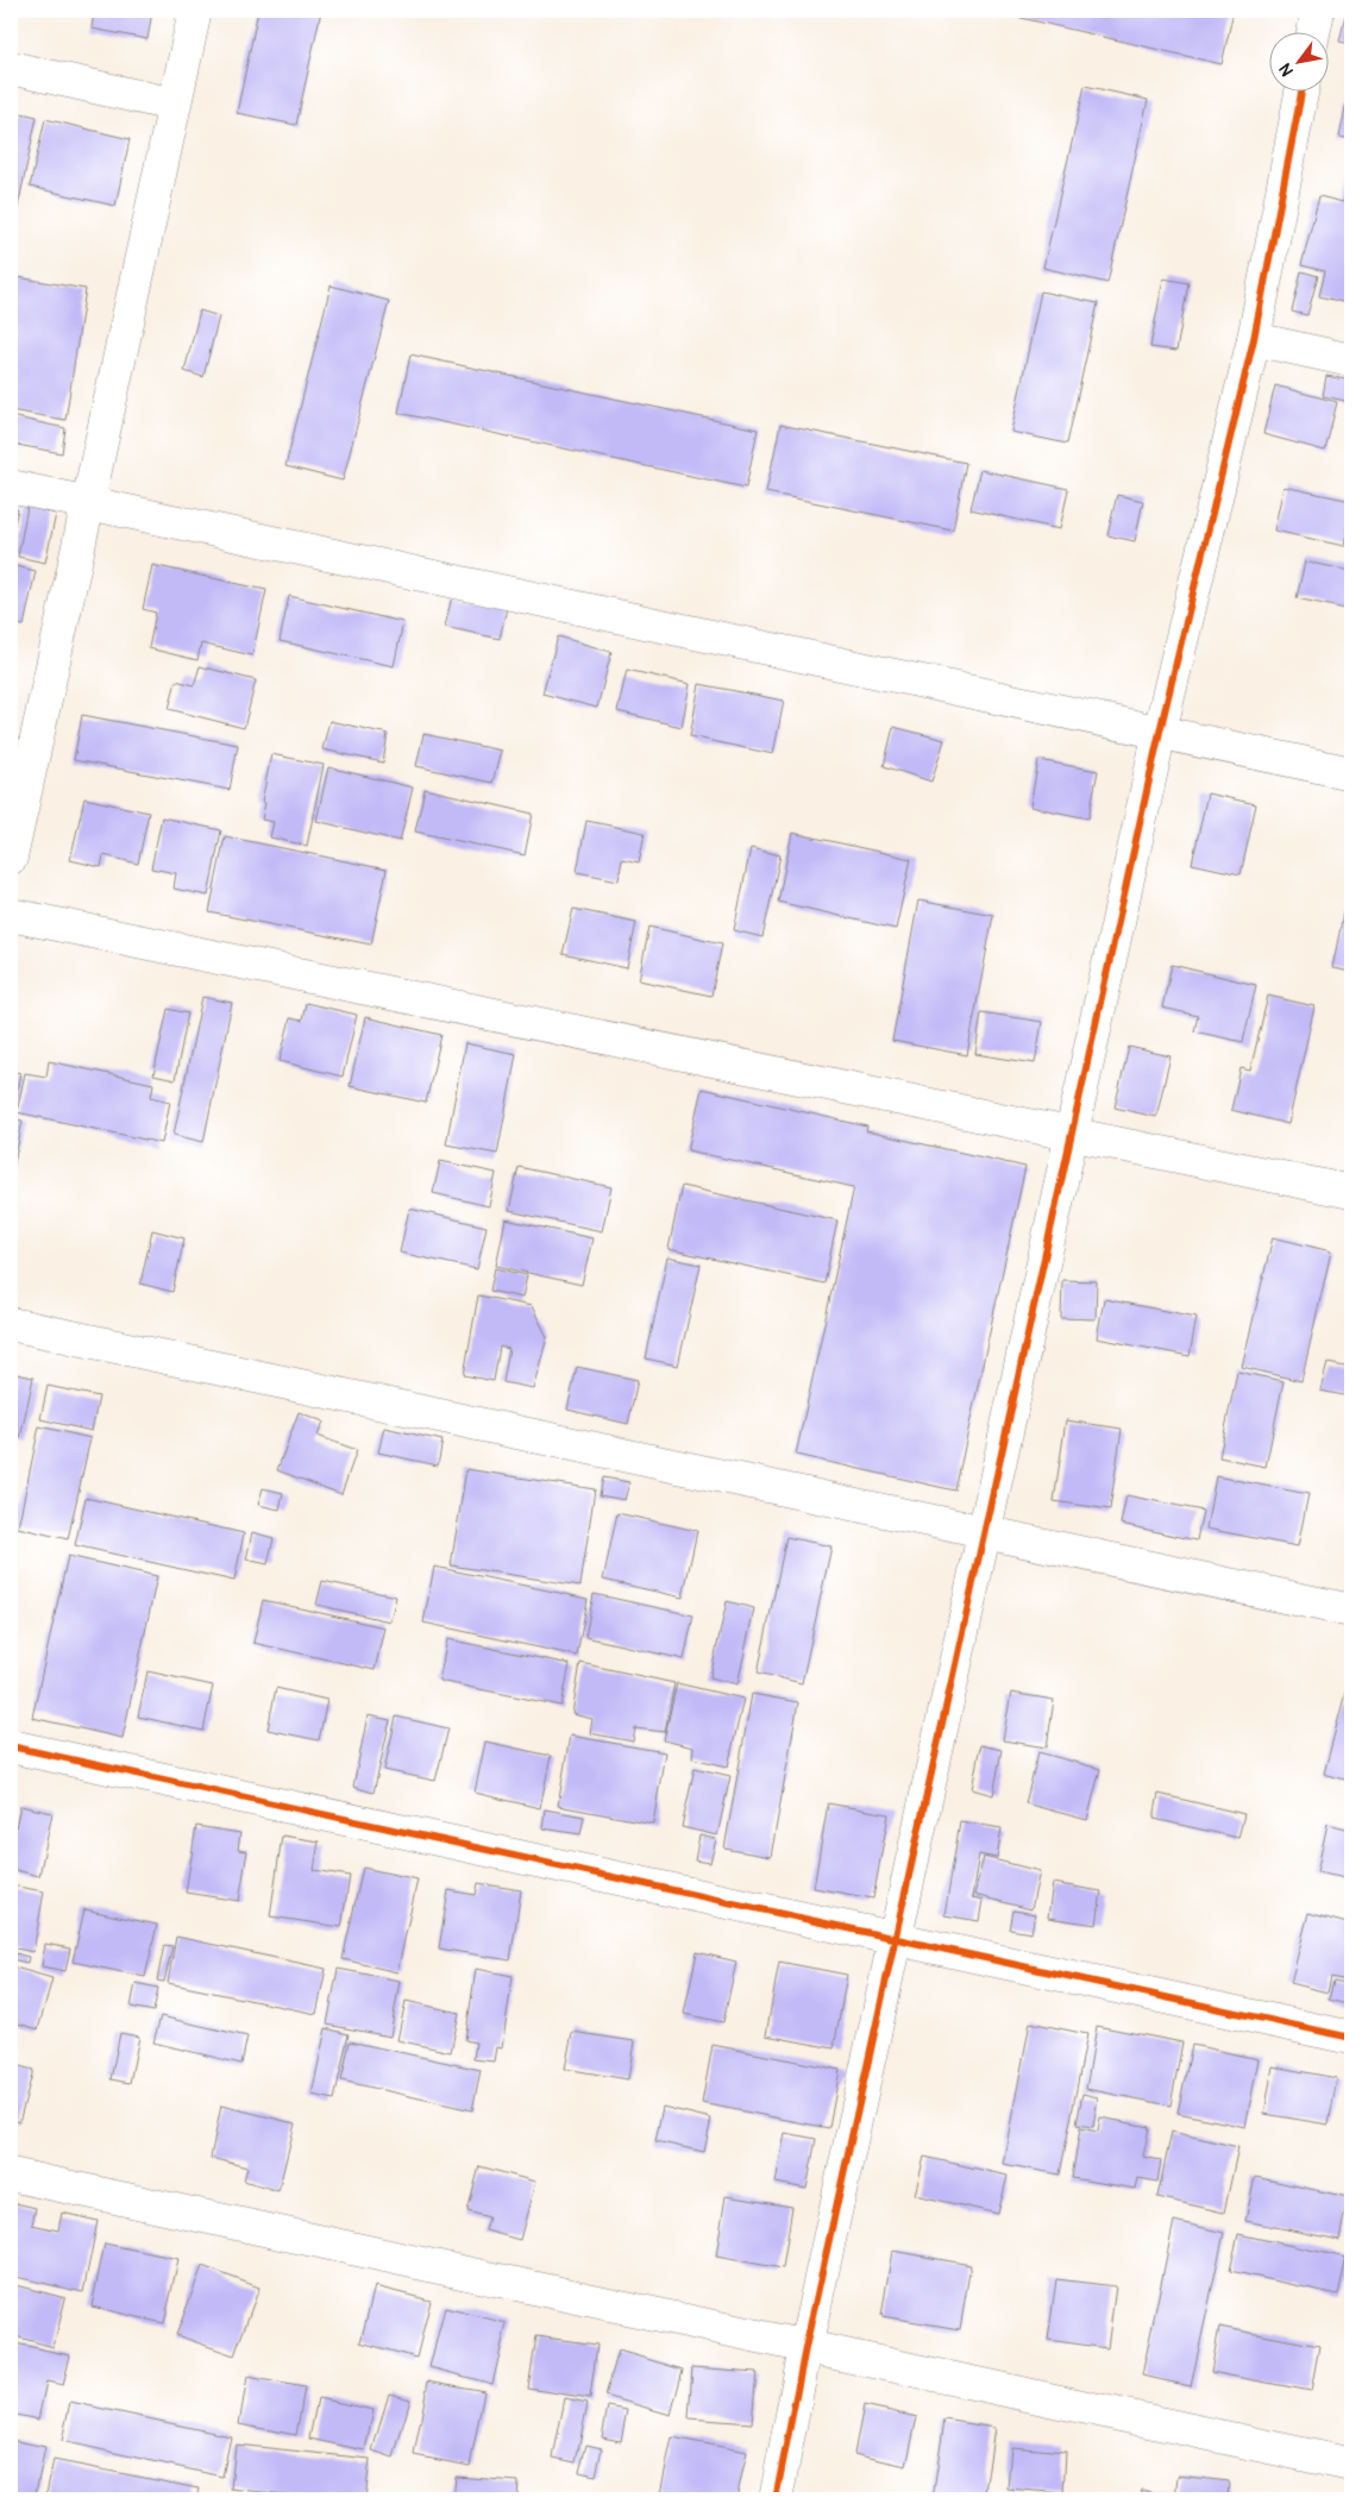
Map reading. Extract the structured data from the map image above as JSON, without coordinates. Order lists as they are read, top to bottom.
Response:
{
  "north": "bottom left"
}
